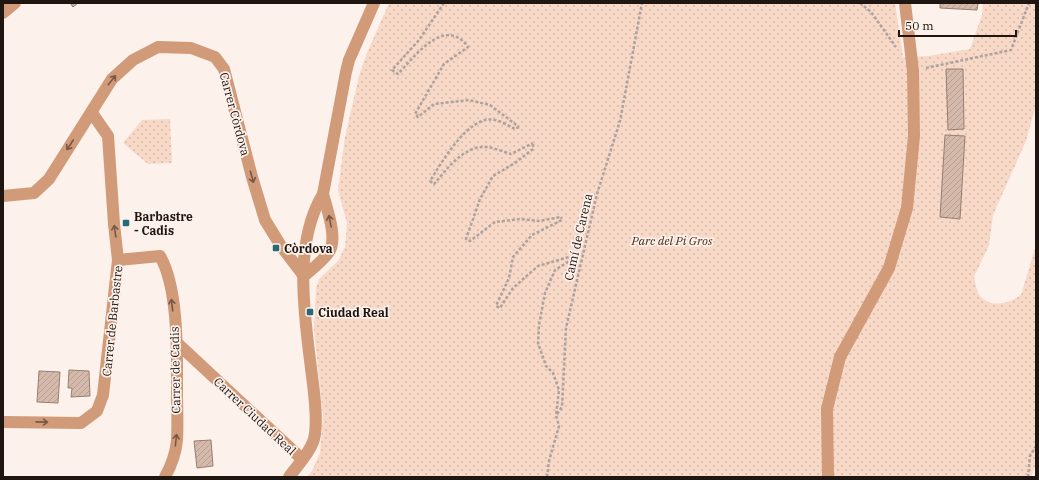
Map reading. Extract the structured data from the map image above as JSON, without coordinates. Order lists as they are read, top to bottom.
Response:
{
  "streets": {
    "street": [
      "Carrer Còrdova",
      "Carrer de Barbastre",
      "Carrer de Cadis",
      "Carrer Ciudad Real"
    ],
    "path": ["Camí de Carena"]
  },
  "crossings": [
    ["Carrer Còrdova", "Carrer de Barbastre"],
    ["Carrer Còrdova", "Carrer Ciudad Real"],
    ["Carrer de Barbastre", "Carrer de Cadis"],
    ["Carrer de Cadis", "Carrer Ciudad Real"]
  ],
  "one_way": ["Carrer de Cadis"],
  "parks": ["Parc del Pi Gros"],
  "places": {
    "transit": ["Barbastre - Cadis", "Còrdova", "Ciudad Real"]
  },
  "scale_bar": "50 m"
}
